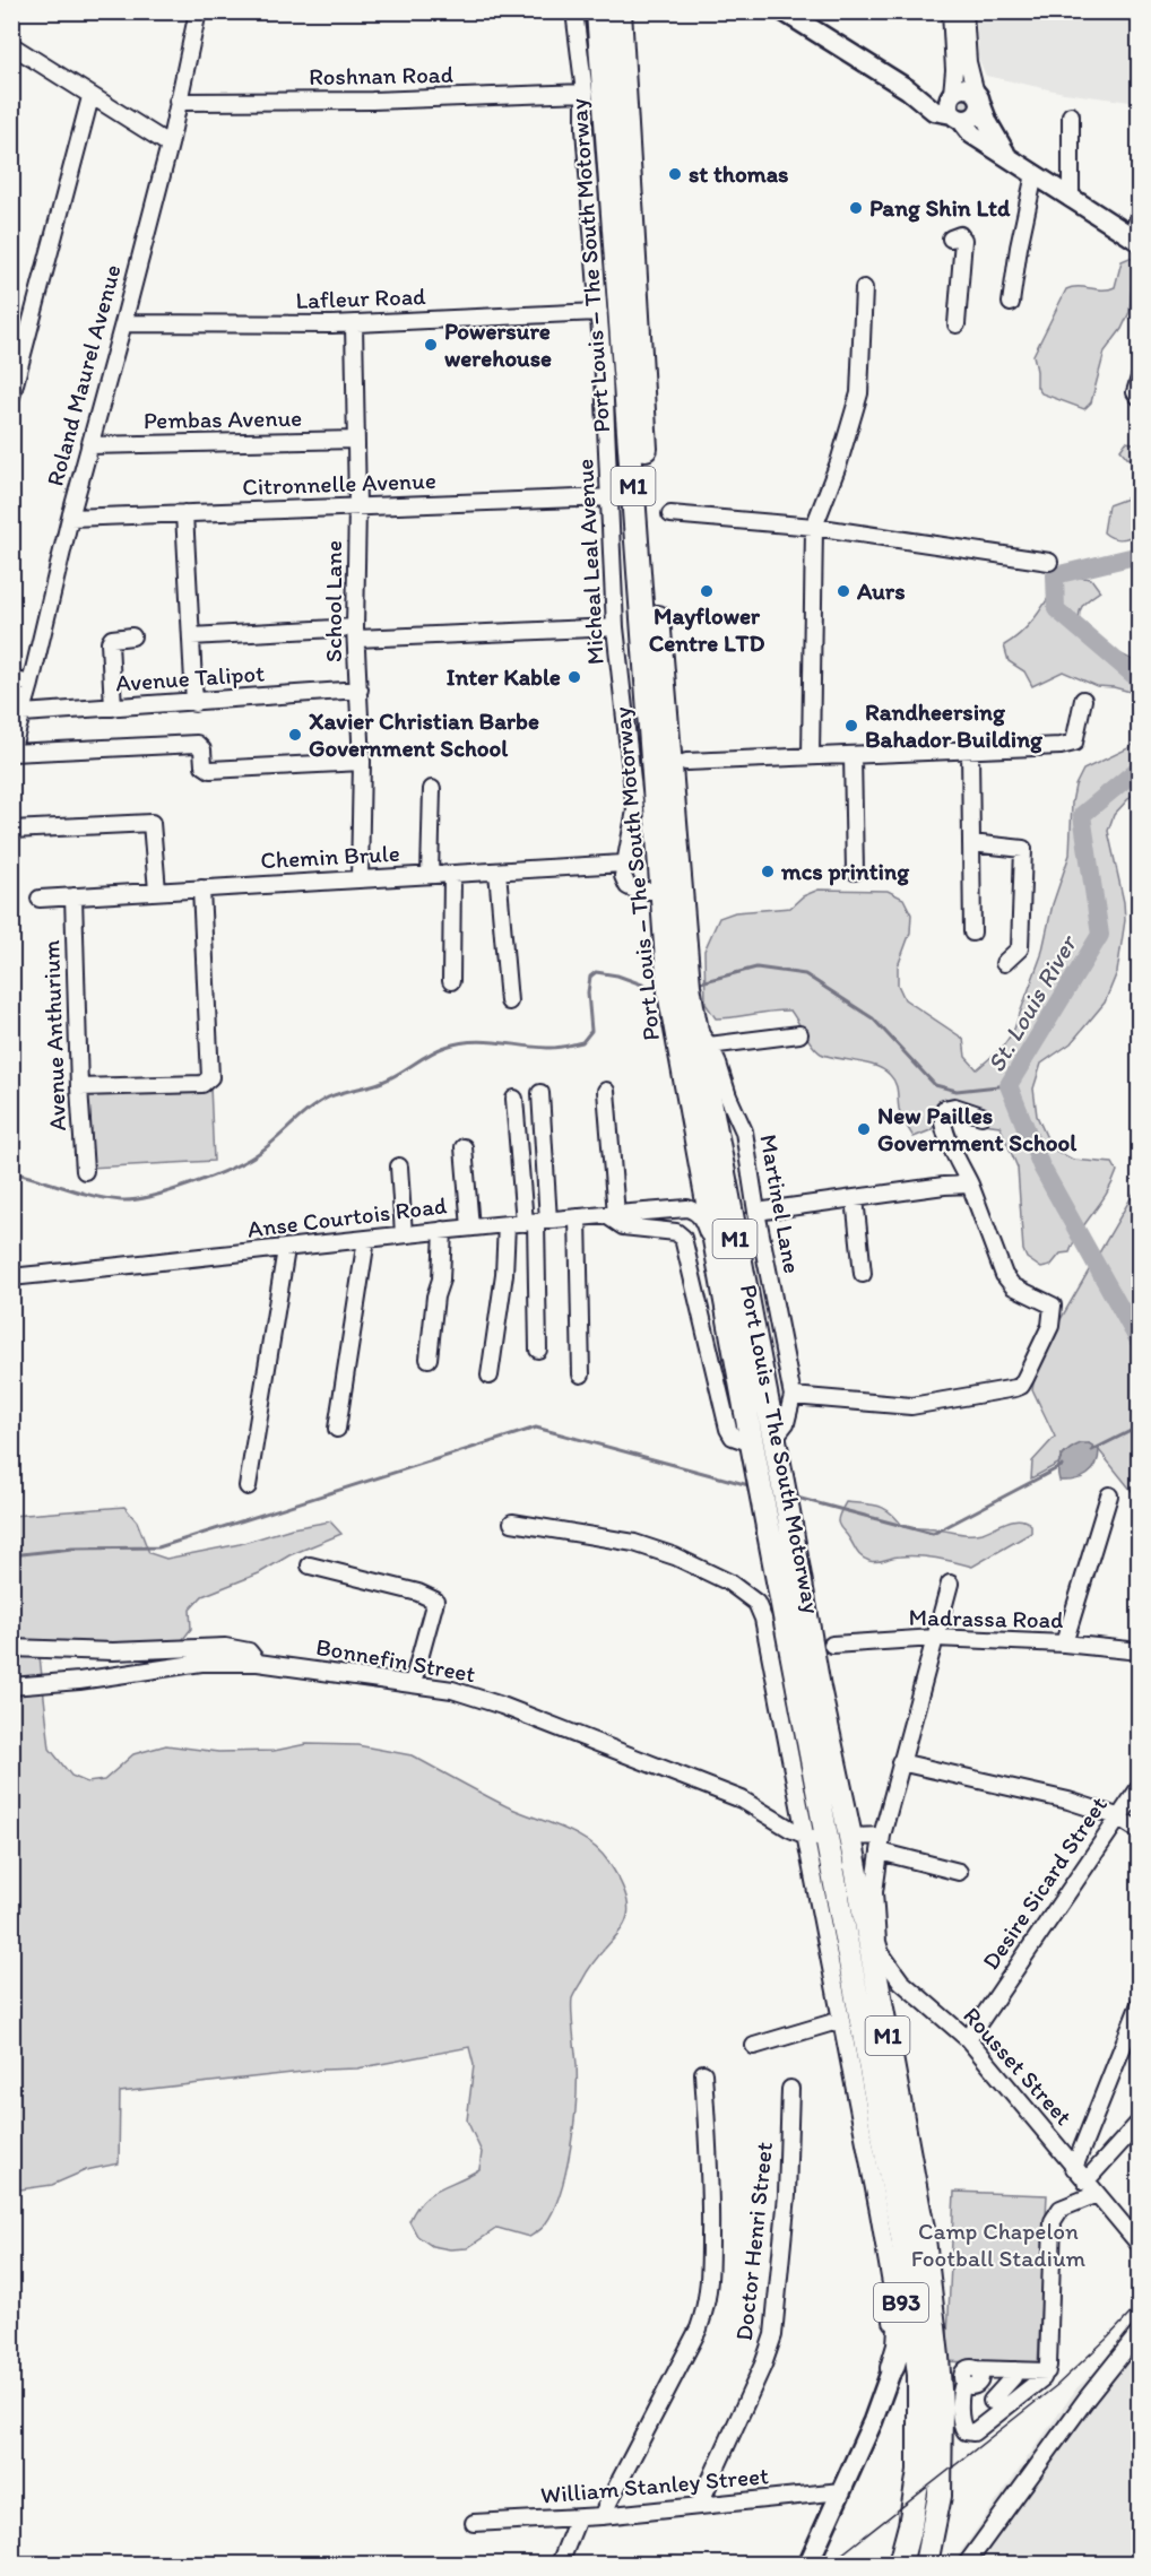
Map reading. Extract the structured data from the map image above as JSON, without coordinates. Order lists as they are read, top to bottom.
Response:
{
  "streets": {
    "highway": ["Port Louis – The South Motorway", "M1", "B93"],
    "street": [
      "Roshnan Road",
      "Lafleur Road",
      "Roland Maurel Avenue",
      "Pembas Avenue",
      "Citronnelle Avenue",
      "Micheal Leal Avenue",
      "School Lane",
      "Avenue Talipot",
      "Chemin Brule",
      "Avenue Anthurium",
      "Martinel Lane",
      "Anse Courtois Road",
      "Madrassa Road",
      "Bonnefin Street",
      "Desire Sicard Street",
      "Rousset Street",
      "Doctor Henri Street",
      "William Stanley Street"
    ]
  },
  "crossings": [
    ["Roshnan Road", "Roland Maurel Avenue"],
    ["Roshnan Road", "Micheal Leal Avenue"],
    ["Port Louis – The South Motorway", "Martinel Lane"],
    ["Port Louis – The South Motorway", "Bonnefin Street"],
    ["Port Louis – The South Motorway", "B93"],
    ["Lafleur Road", "Roland Maurel Avenue"],
    ["Lafleur Road", "Micheal Leal Avenue"],
    ["Lafleur Road", "School Lane"],
    ["Roland Maurel Avenue", "Pembas Avenue"],
    ["Roland Maurel Avenue", "Citronnelle Avenue"],
    ["Roland Maurel Avenue", "Avenue Talipot"],
    ["Pembas Avenue", "School Lane"],
    ["Citronnelle Avenue", "Micheal Leal Avenue"],
    ["Citronnelle Avenue", "School Lane"],
    ["Micheal Leal Avenue", "Chemin Brule"],
    ["School Lane", "Avenue Talipot"],
    ["School Lane", "Chemin Brule"],
    ["Chemin Brule", "Avenue Anthurium"],
    ["Madrassa Road", "Rousset Street"],
    ["Desire Sicard Street", "Rousset Street"],
    ["Doctor Henri Street", "William Stanley Street"],
    ["B93", "William Stanley Street"]
  ],
  "water": ["St. Louis River"],
  "parks": ["Camp Chapelon Football Stadium"],
  "places": [
    "st thomas",
    "Pang Shin Ltd",
    "Powersure werehouse",
    "Mayflower Centre LTD",
    "Aurs",
    "Inter Kable",
    "Randheersing Bahador Building",
    "Xavier Christian Barbe Government School",
    "mcs printing",
    "New Pailles Government School"
  ]
}
